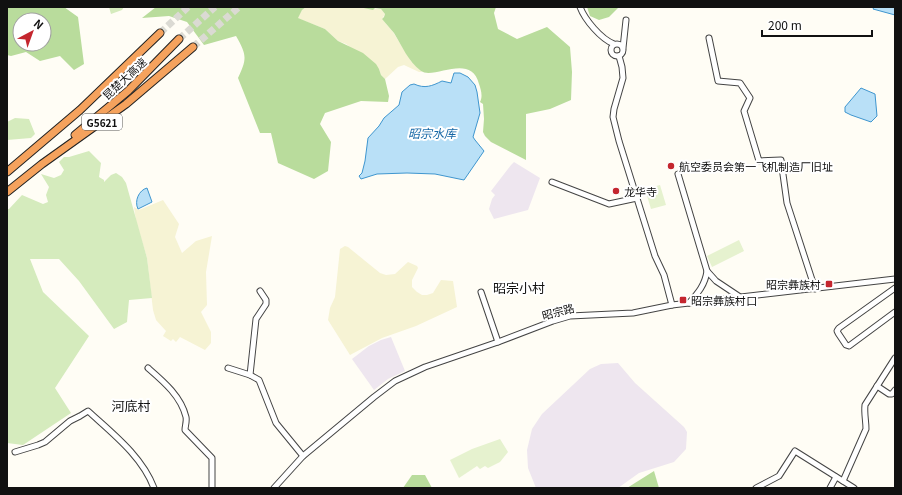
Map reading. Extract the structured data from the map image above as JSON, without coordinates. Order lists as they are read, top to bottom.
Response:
{
  "streets": {
    "highway": ["昆楚大高速", "G5621"],
    "street": ["昭宗路"]
  },
  "crossings": [
    ["昆楚大高速", "G5621"]
  ],
  "districts": ["昭宗小村", "河底村"],
  "water": ["昭宗水库"],
  "places": {
    "other": ["航空委员会第一飞机制造厂旧址", "龙华寺"],
    "transit": ["昭宗彝族村", "昭宗彝族村口"]
  },
  "scale_bar": "200 m",
  "north": "top right"
}
